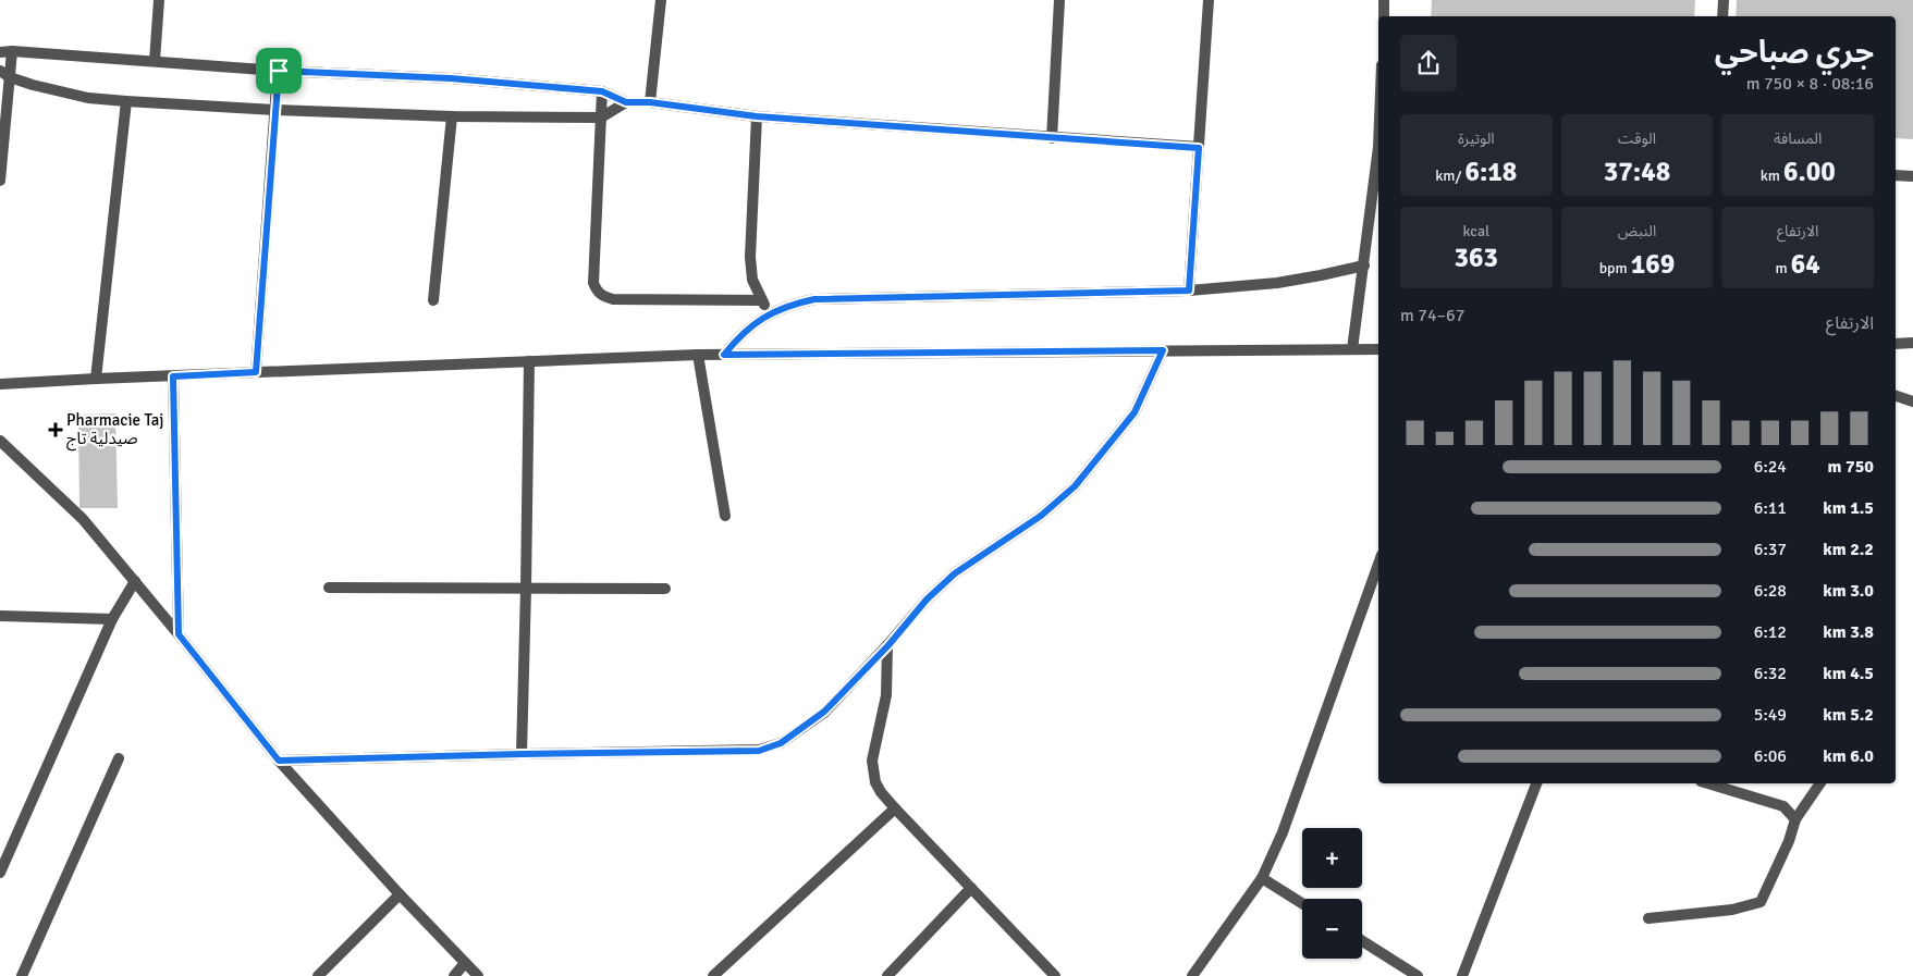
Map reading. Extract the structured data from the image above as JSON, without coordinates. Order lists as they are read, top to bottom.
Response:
{
  "places": {
    "health": ["Pharmacie Taj صيدلية تاج"]
  },
  "page": {
    "heading": ["جري صباحي", "08:16 · 8 × 750 m"],
    "stats": [
      ["المسافة", "6.00 km"],
      ["الوقت", "37:48"],
      ["الوتيرة", "6:18 /km"],
      ["الارتفاع", "64 m"],
      ["النبض", "169 bpm"],
      ["kcal", "363"]
    ],
    "chart": ["الارتفاع", "67–74 m"],
    "list": [
      {
        "name": "750 m",
        "note": "6:24"
      },
      {
        "name": "1.5 km",
        "note": "6:11"
      },
      {
        "name": "2.2 km",
        "note": "6:37"
      },
      {
        "name": "3.0 km",
        "note": "6:28"
      },
      {
        "name": "3.8 km",
        "note": "6:12"
      },
      {
        "name": "4.5 km",
        "note": "6:32"
      },
      {
        "name": "5.2 km",
        "note": "5:49"
      },
      {
        "name": "6.0 km",
        "note": "6:06"
      }
    ],
    "map_buttons": ["+", "−"]
  }
}
